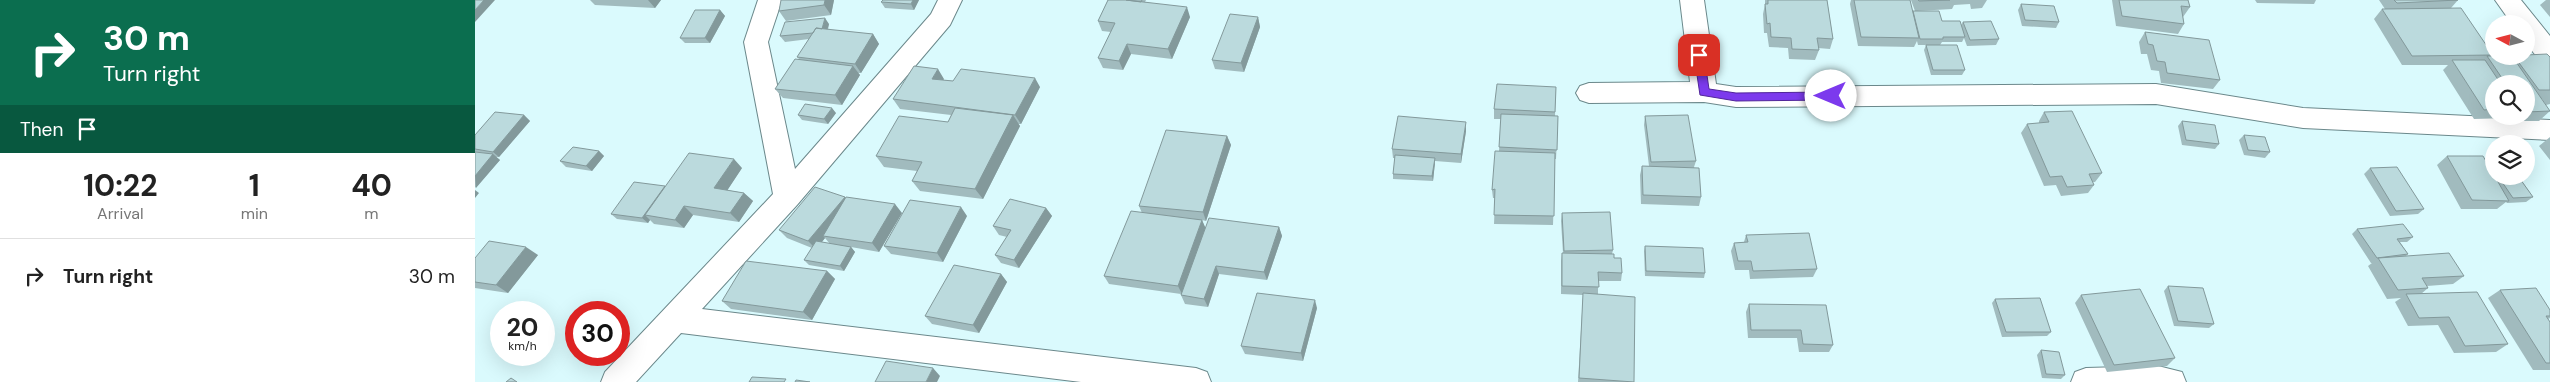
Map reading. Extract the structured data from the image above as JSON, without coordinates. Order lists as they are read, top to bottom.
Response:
{
  "north": "left",
  "page": {
    "turn": ["30 m", "Turn right"],
    "then": "Then",
    "eta": [
      "10:22",
      "Arrival",
      "1",
      "min",
      "40",
      "m"
    ],
    "list": [
      {
        "name": "Turn right",
        "value": "30 m"
      }
    ],
    "speed": "20 km/h",
    "limit": "30"
  }
}
